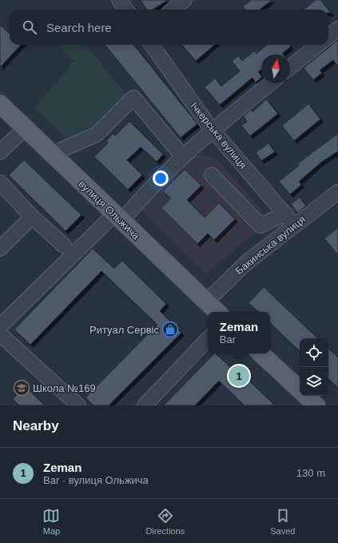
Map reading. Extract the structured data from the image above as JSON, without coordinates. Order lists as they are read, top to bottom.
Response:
{
  "streets": {
    "main road": ["вулиця Ольжича"],
    "street": ["Ічкерська вулиця", "Бакинська вулиця"]
  },
  "crossings": [
    ["Ічкерська вулиця", "Бакинська вулиця"],
    ["вулиця Ольжича", "Бакинська вулиця"]
  ],
  "places": {
    "shop": ["Ритуал Сервіс"],
    "school or university": ["Школа №169"]
  },
  "north": "top",
  "page": {
    "search": "Search here",
    "popup": ["Zeman", "Bar"],
    "pins": "1",
    "heading": "Nearby",
    "list": [
      {
        "mark": "1",
        "name": "Zeman",
        "note": "Bar · вулиця Ольжича",
        "value": "130 m"
      }
    ],
    "nav": ["Map", "Directions", "Saved"]
  }
}
